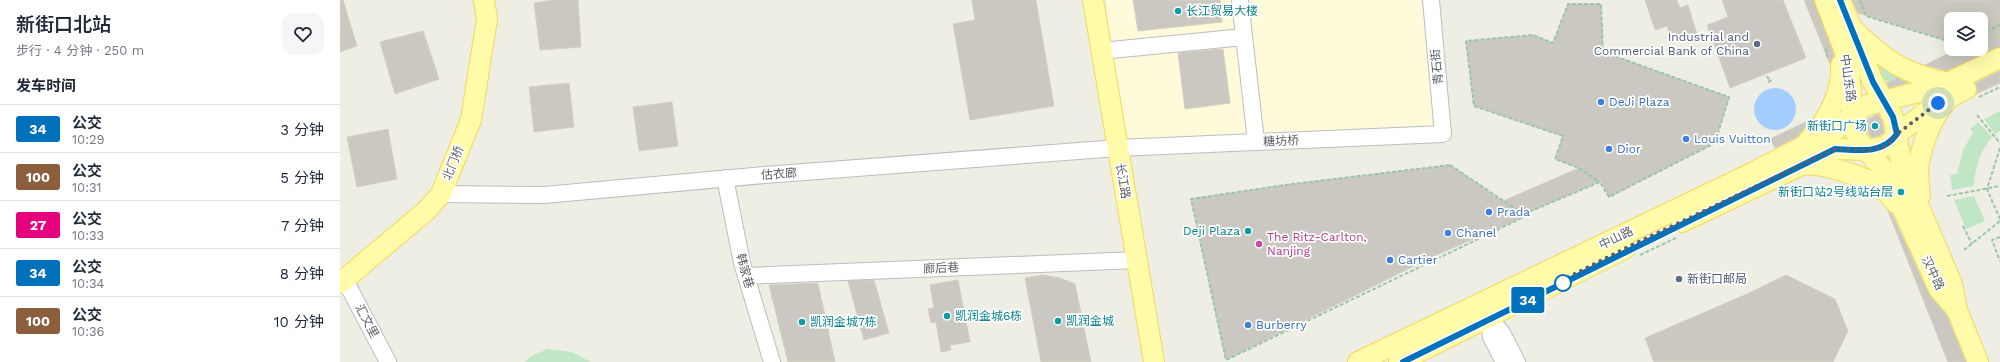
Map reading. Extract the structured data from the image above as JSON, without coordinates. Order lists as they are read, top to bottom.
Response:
{
  "streets": {
    "main road": [
      "中山东路",
      "北门桥",
      "长江路",
      "中山路",
      "汉中路"
    ],
    "street": [
      "青石街",
      "糖坊桥",
      "估衣廊",
      "廊后巷",
      "韩家巷",
      "汇文里"
    ]
  },
  "crossings": [
    ["青石街", "糖坊桥"],
    ["中山东路", "中山路"],
    ["中山东路", "汉中路"],
    ["糖坊桥", "估衣廊"],
    ["糖坊桥", "长江路"],
    ["北门桥", "估衣廊"],
    ["北门桥", "汇文里"],
    ["估衣廊", "长江路"],
    ["估衣廊", "韩家巷"],
    ["长江路", "廊后巷"],
    ["中山路", "汉中路"],
    ["廊后巷", "韩家巷"]
  ],
  "places": [
    "长江贸易大楼",
    "Industrial and Commercial Bank of China",
    "DeJi Plaza",
    "新街口广场",
    "Louis Vuitton",
    "Dior",
    "新街口站2号线站台层",
    "Prada",
    "Deji Plaza",
    "Chanel",
    "The Ritz-Carlton, Nanjing",
    "Cartier",
    "新街口邮局",
    "凯润金城6栋",
    "凯润金城",
    "凯润金城7栋",
    "Burberry"
  ],
  "lines": ["bus line 34"],
  "page": {
    "heading": [
      ["新街口北站", "步行 · 4 分钟 · 250 m"],
      "发车时间"
    ],
    "on_map": "34",
    "list": [
      {
        "mark": "34",
        "name": "公交",
        "note": "10:29",
        "value": "3 分钟"
      },
      {
        "mark": "100",
        "name": "公交",
        "note": "10:31",
        "value": "5 分钟"
      },
      {
        "mark": "27",
        "name": "公交",
        "note": "10:33",
        "value": "7 分钟"
      },
      {
        "mark": "34",
        "name": "公交",
        "note": "10:34",
        "value": "8 分钟"
      },
      {
        "mark": "100",
        "name": "公交",
        "note": "10:36",
        "value": "10 分钟"
      }
    ]
  }
}
